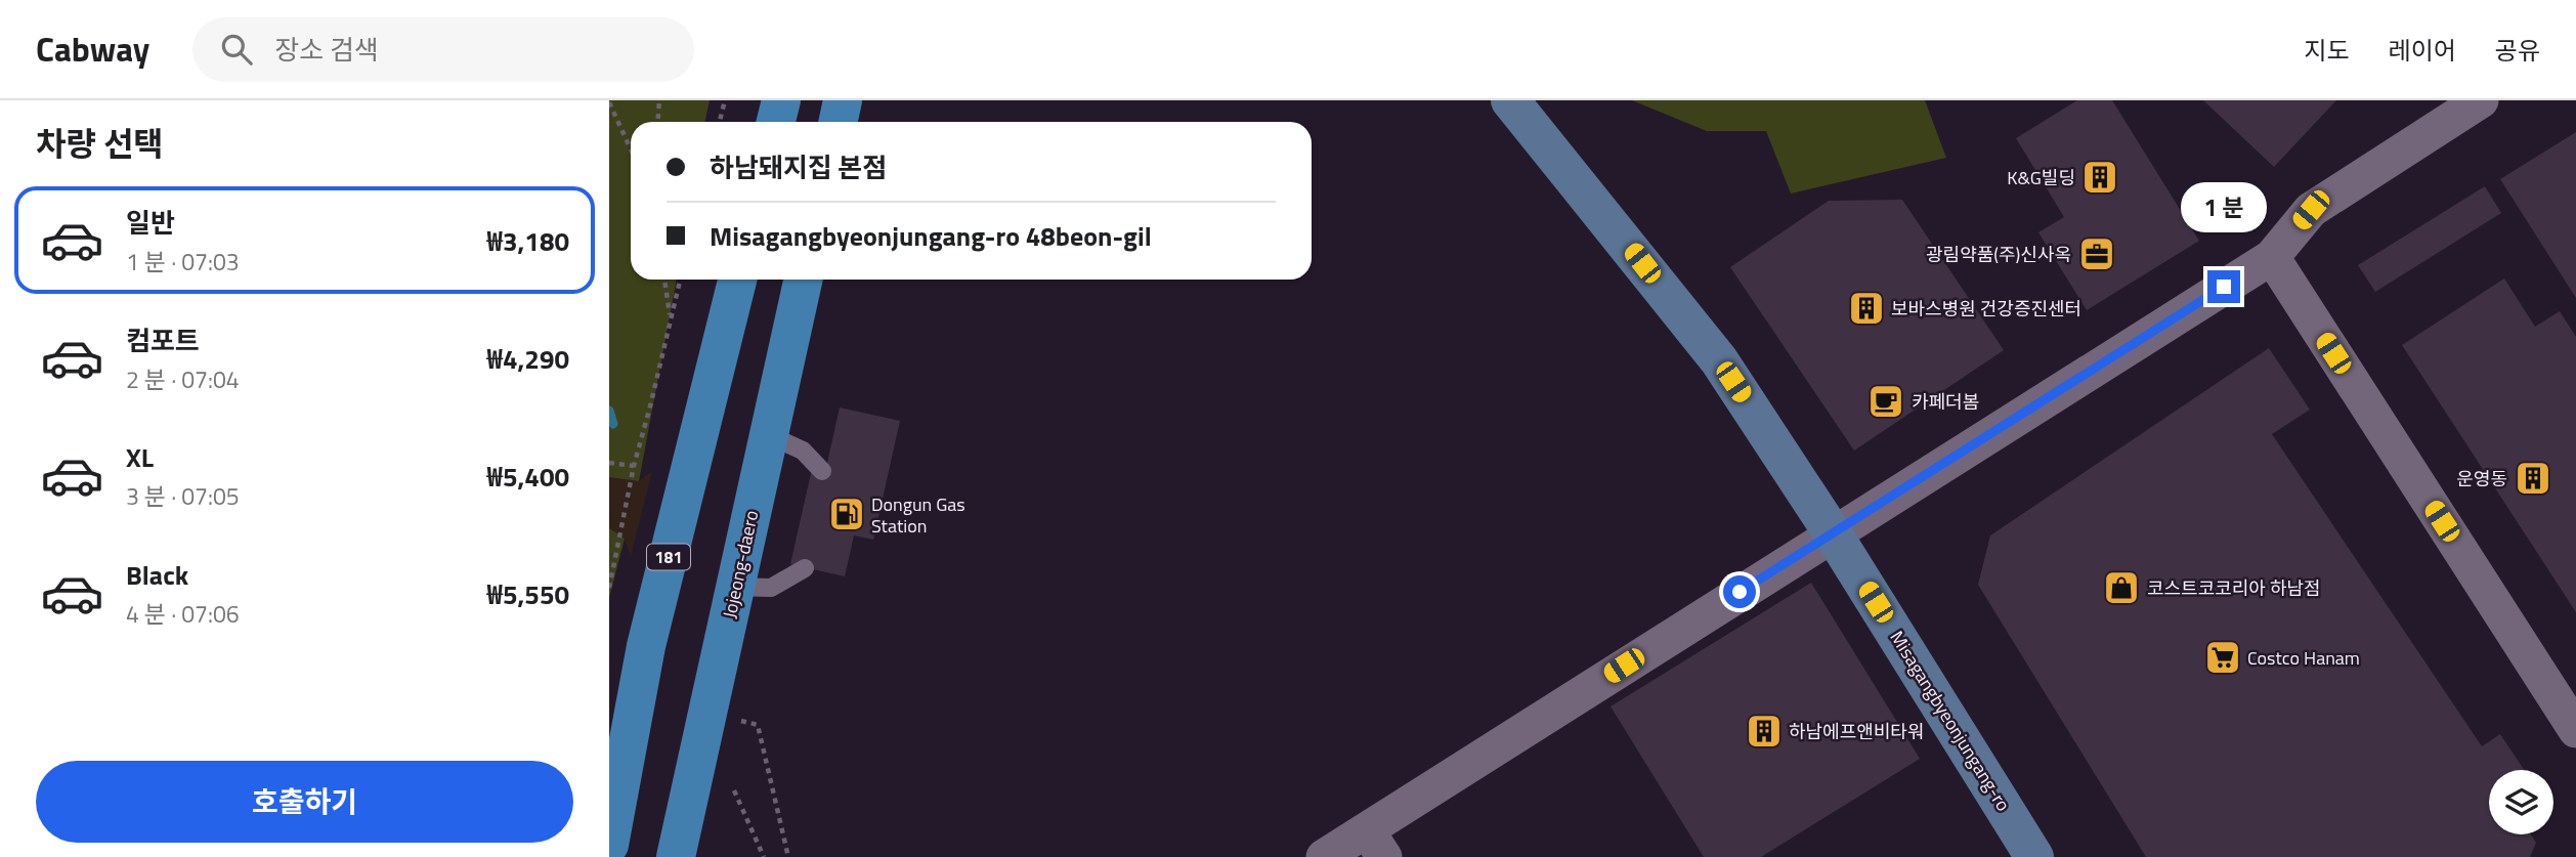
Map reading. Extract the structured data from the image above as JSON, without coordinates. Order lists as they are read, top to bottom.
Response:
{
  "streets": {
    "main road": ["181", "Jojeong-daero"],
    "street": ["Misagangbyeonjungang-ro"]
  },
  "places": {
    "building": [
      "K&G빌딩",
      "보바스병원 건강증진센터",
      "운영동",
      "하남에프앤비타워"
    ],
    "office": ["광림약품(주)신사옥"],
    "cafe": ["카페더봄"],
    "fuel station": ["Dongun Gas Station"],
    "shop": ["코스트코코리아 하남점"],
    "supermarket": ["Costco Hanam"]
  },
  "page": {
    "header": "Cabway",
    "search": "장소 검색",
    "nav": ["지도", "레이어", "공유"],
    "heading": "차량 선택",
    "banner": ["하남돼지집 본점", "Misagangbyeonjungang-ro 48beon-gil"],
    "bubble": "1 분",
    "list": [
      {
        "name": "일반",
        "note": "1 분 · 07:03",
        "value": "₩3,180"
      },
      {
        "name": "컴포트",
        "note": "2 분 · 07:04",
        "value": "₩4,290"
      },
      {
        "name": "XL",
        "note": "3 분 · 07:05",
        "value": "₩5,400"
      },
      {
        "name": "Black",
        "note": "4 분 · 07:06",
        "value": "₩5,550"
      }
    ],
    "buttons": "호출하기"
  }
}
